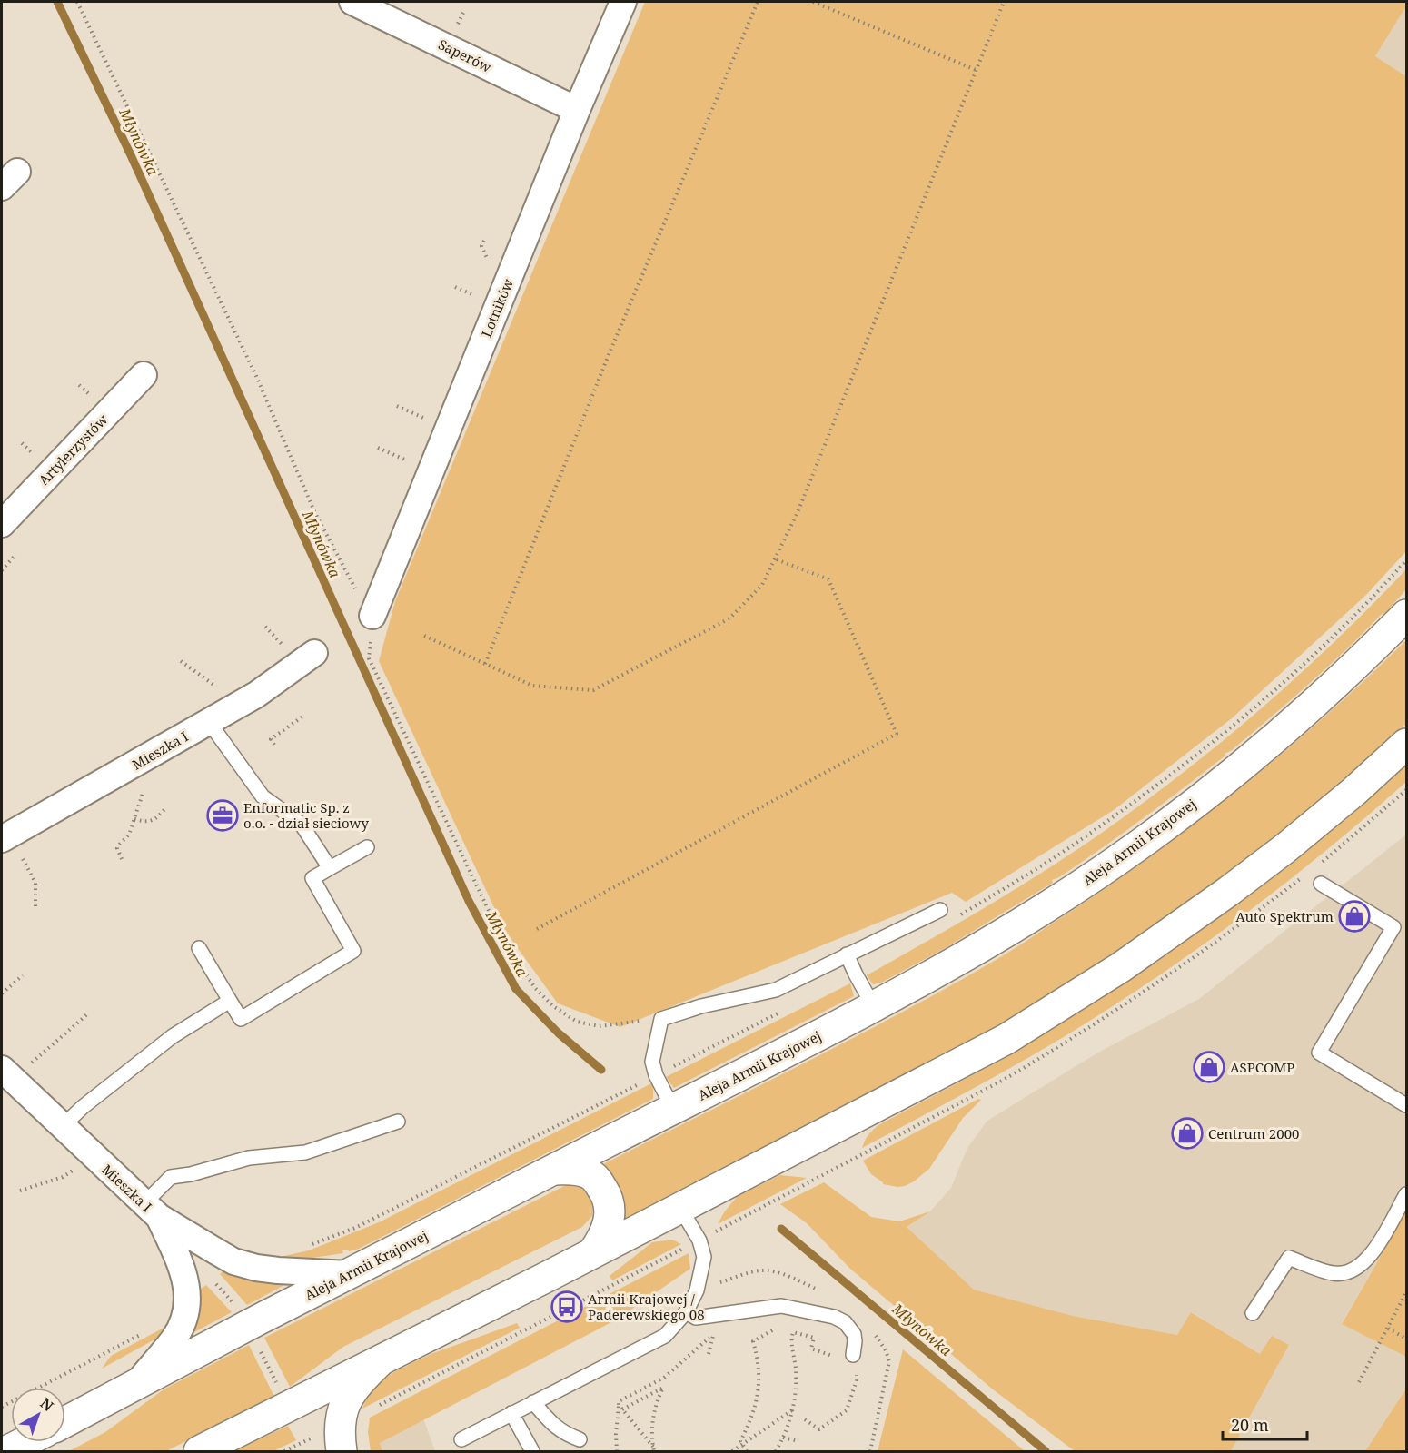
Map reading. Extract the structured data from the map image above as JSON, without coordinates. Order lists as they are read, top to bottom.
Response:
{
  "streets": {
    "main road": ["Aleja Armii Krajowej"],
    "street": [
      "Saperów",
      "Lotników",
      "Artylerzystów",
      "Mieszka I"
    ]
  },
  "crossings": [
    ["Saperów", "Lotników"],
    ["Mieszka I", "Aleja Armii Krajowej"]
  ],
  "water": ["Młynówka"],
  "places": {
    "office": ["Enformatic Sp. z o.o. - dział sieciowy"],
    "shop": ["Auto Spektrum", "ASPCOMP", "Centrum 2000"],
    "bus stop": ["Armii Krajowej / Paderewskiego 08"]
  },
  "scale_bar": "20 m",
  "north": "top right"
}
